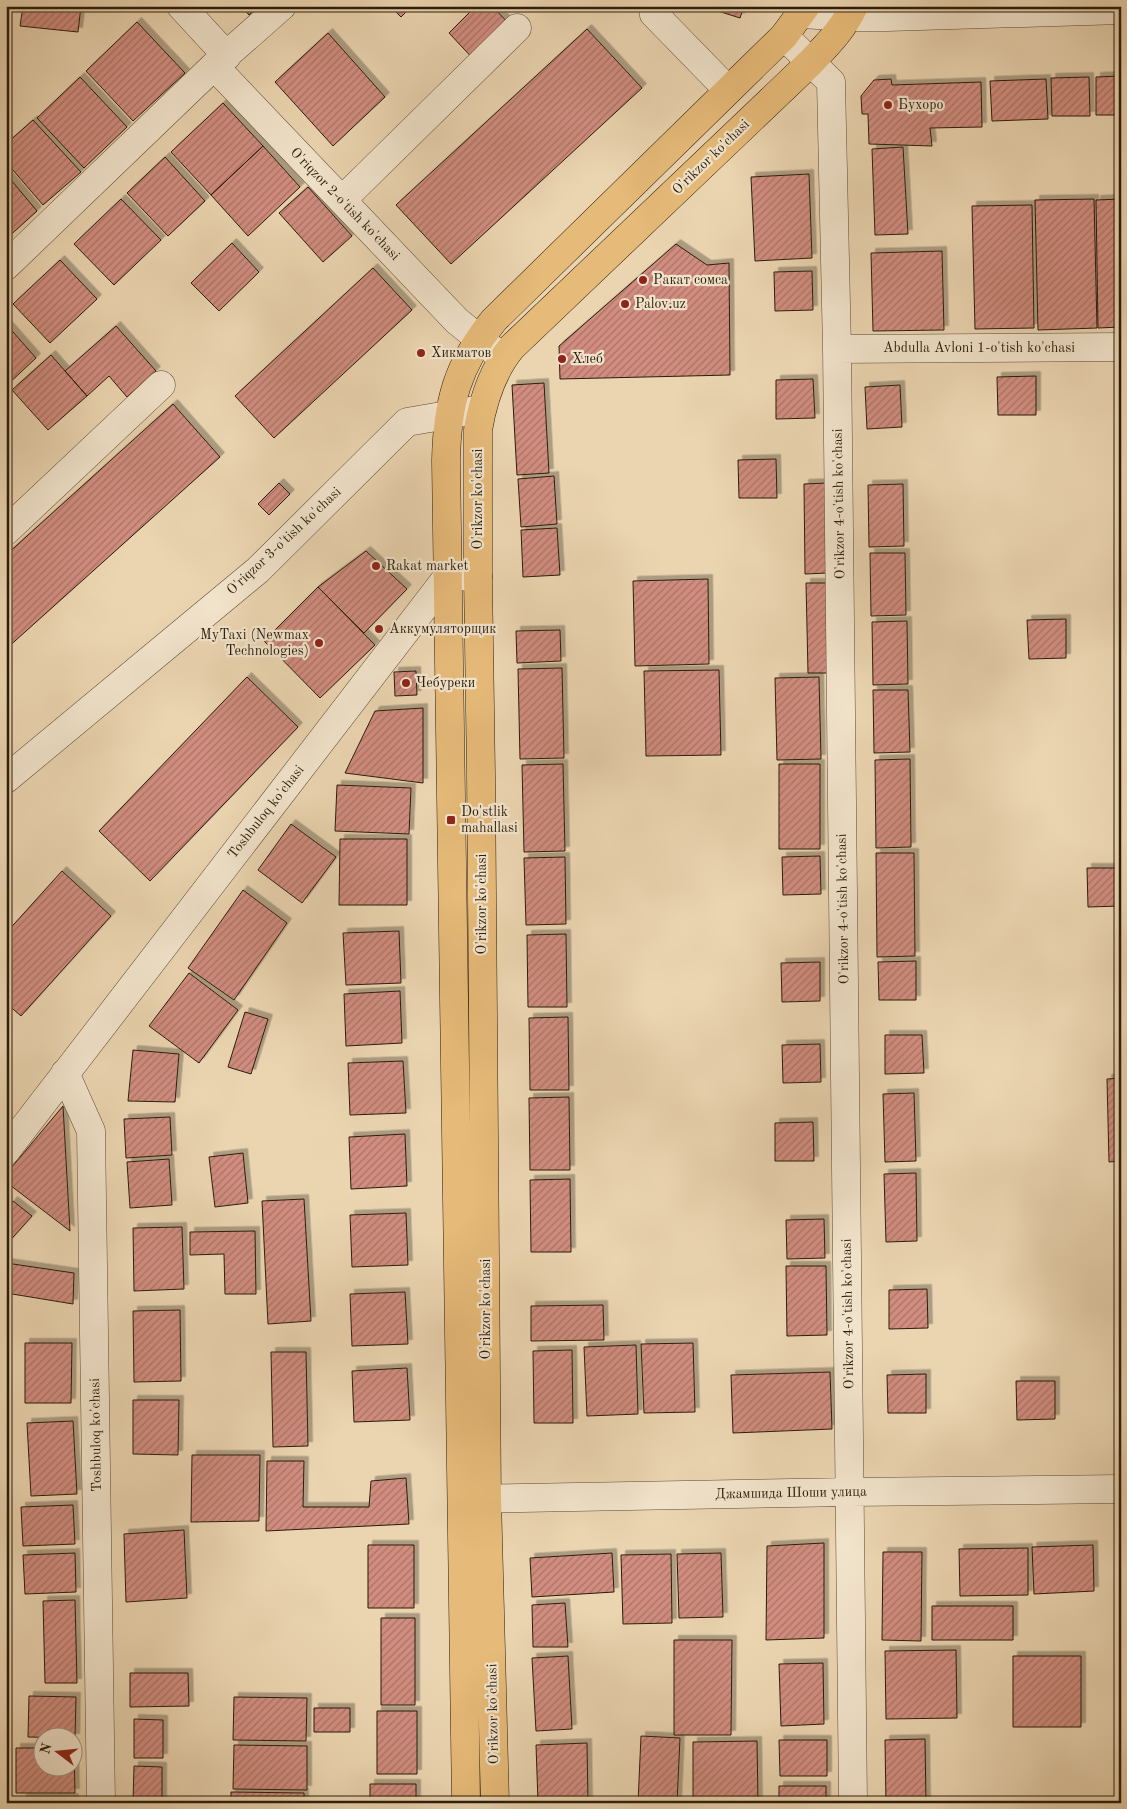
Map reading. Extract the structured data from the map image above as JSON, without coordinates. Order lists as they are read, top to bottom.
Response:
{
  "streets": {
    "main road": ["O'rikzor ko'chasi"],
    "street": [
      "O'riqzor 2-o'tish ko'chasi",
      "Abdulla Avloni 1-o'tish ko'chasi",
      "O'rikzor 4-o'tish ko'chasi",
      "O'riqzor 3-o'tish ko'chasi",
      "Toshbuloq ko'chasi",
      "Джамшида Шоши улица"
    ]
  },
  "crossings": [
    ["O'rikzor ko'chasi", "O'riqzor 2-o'tish ko'chasi"],
    ["O'rikzor ko'chasi", "O'rikzor 4-o'tish ko'chasi"],
    ["O'rikzor ko'chasi", "O'riqzor 3-o'tish ko'chasi"],
    ["O'rikzor ko'chasi", "Toshbuloq ko'chasi"],
    ["O'rikzor ko'chasi", "Джамшида Шоши улица"],
    ["Abdulla Avloni 1-o'tish ko'chasi", "O'rikzor 4-o'tish ko'chasi"],
    ["O'rikzor 4-o'tish ko'chasi", "Джамшида Шоши улица"]
  ],
  "places": {
    "other": [
      "Бухоро",
      "Ракат сомса",
      "Palov.uz",
      "Хикматов",
      "Хлеб",
      "Rakat market",
      "Аккумуляторщик",
      "MyTaxi (Newmax Technologies)",
      "Чебуреки"
    ],
    "transit": ["Do'stlik mahallasi"]
  },
  "north": "left"
}
